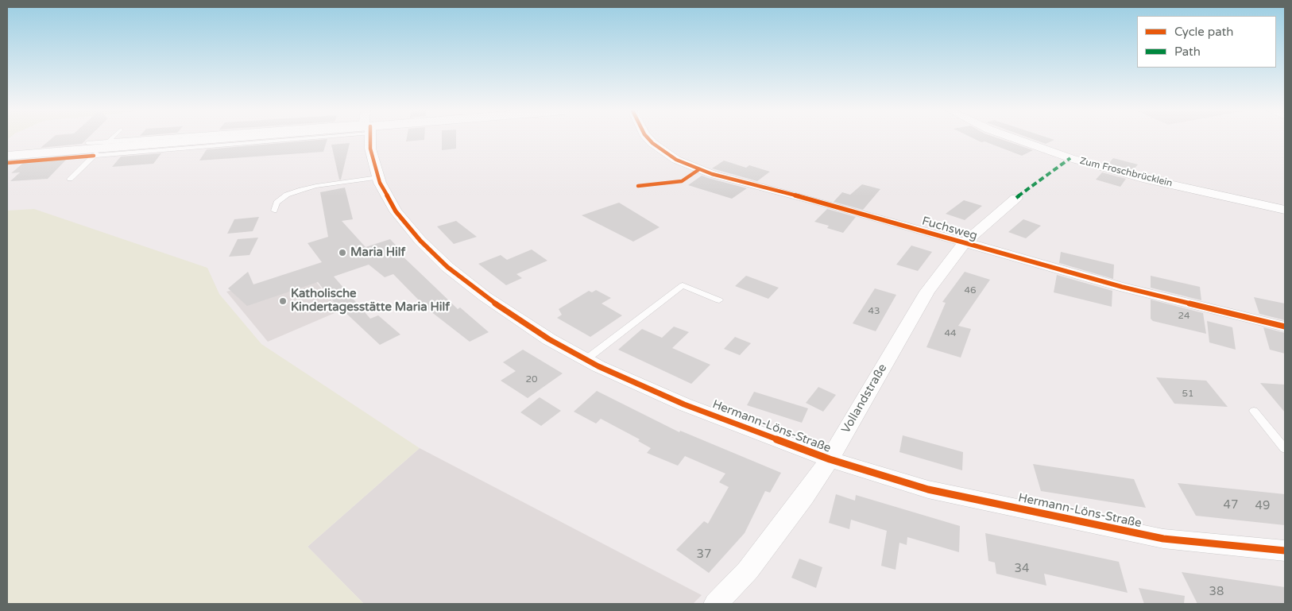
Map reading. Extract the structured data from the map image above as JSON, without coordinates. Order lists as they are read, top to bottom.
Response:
{
  "streets": {
    "street": [
      "Zum Froschbrücklein",
      "Fuchsweg",
      "Vollandstraße",
      "Hermann-Löns-Straße"
    ]
  },
  "crossings": [
    ["Fuchsweg", "Vollandstraße"],
    ["Vollandstraße", "Hermann-Löns-Straße"]
  ],
  "places": ["Maria Hilf", "Katholische Kindertagesstätte Maria Hilf"],
  "house_numbers": [
    "46",
    "43",
    "24",
    "44",
    "20",
    "51",
    "47",
    "49",
    "37",
    "34",
    "38"
  ],
  "legend": ["Cycle path", "Path"]
}
